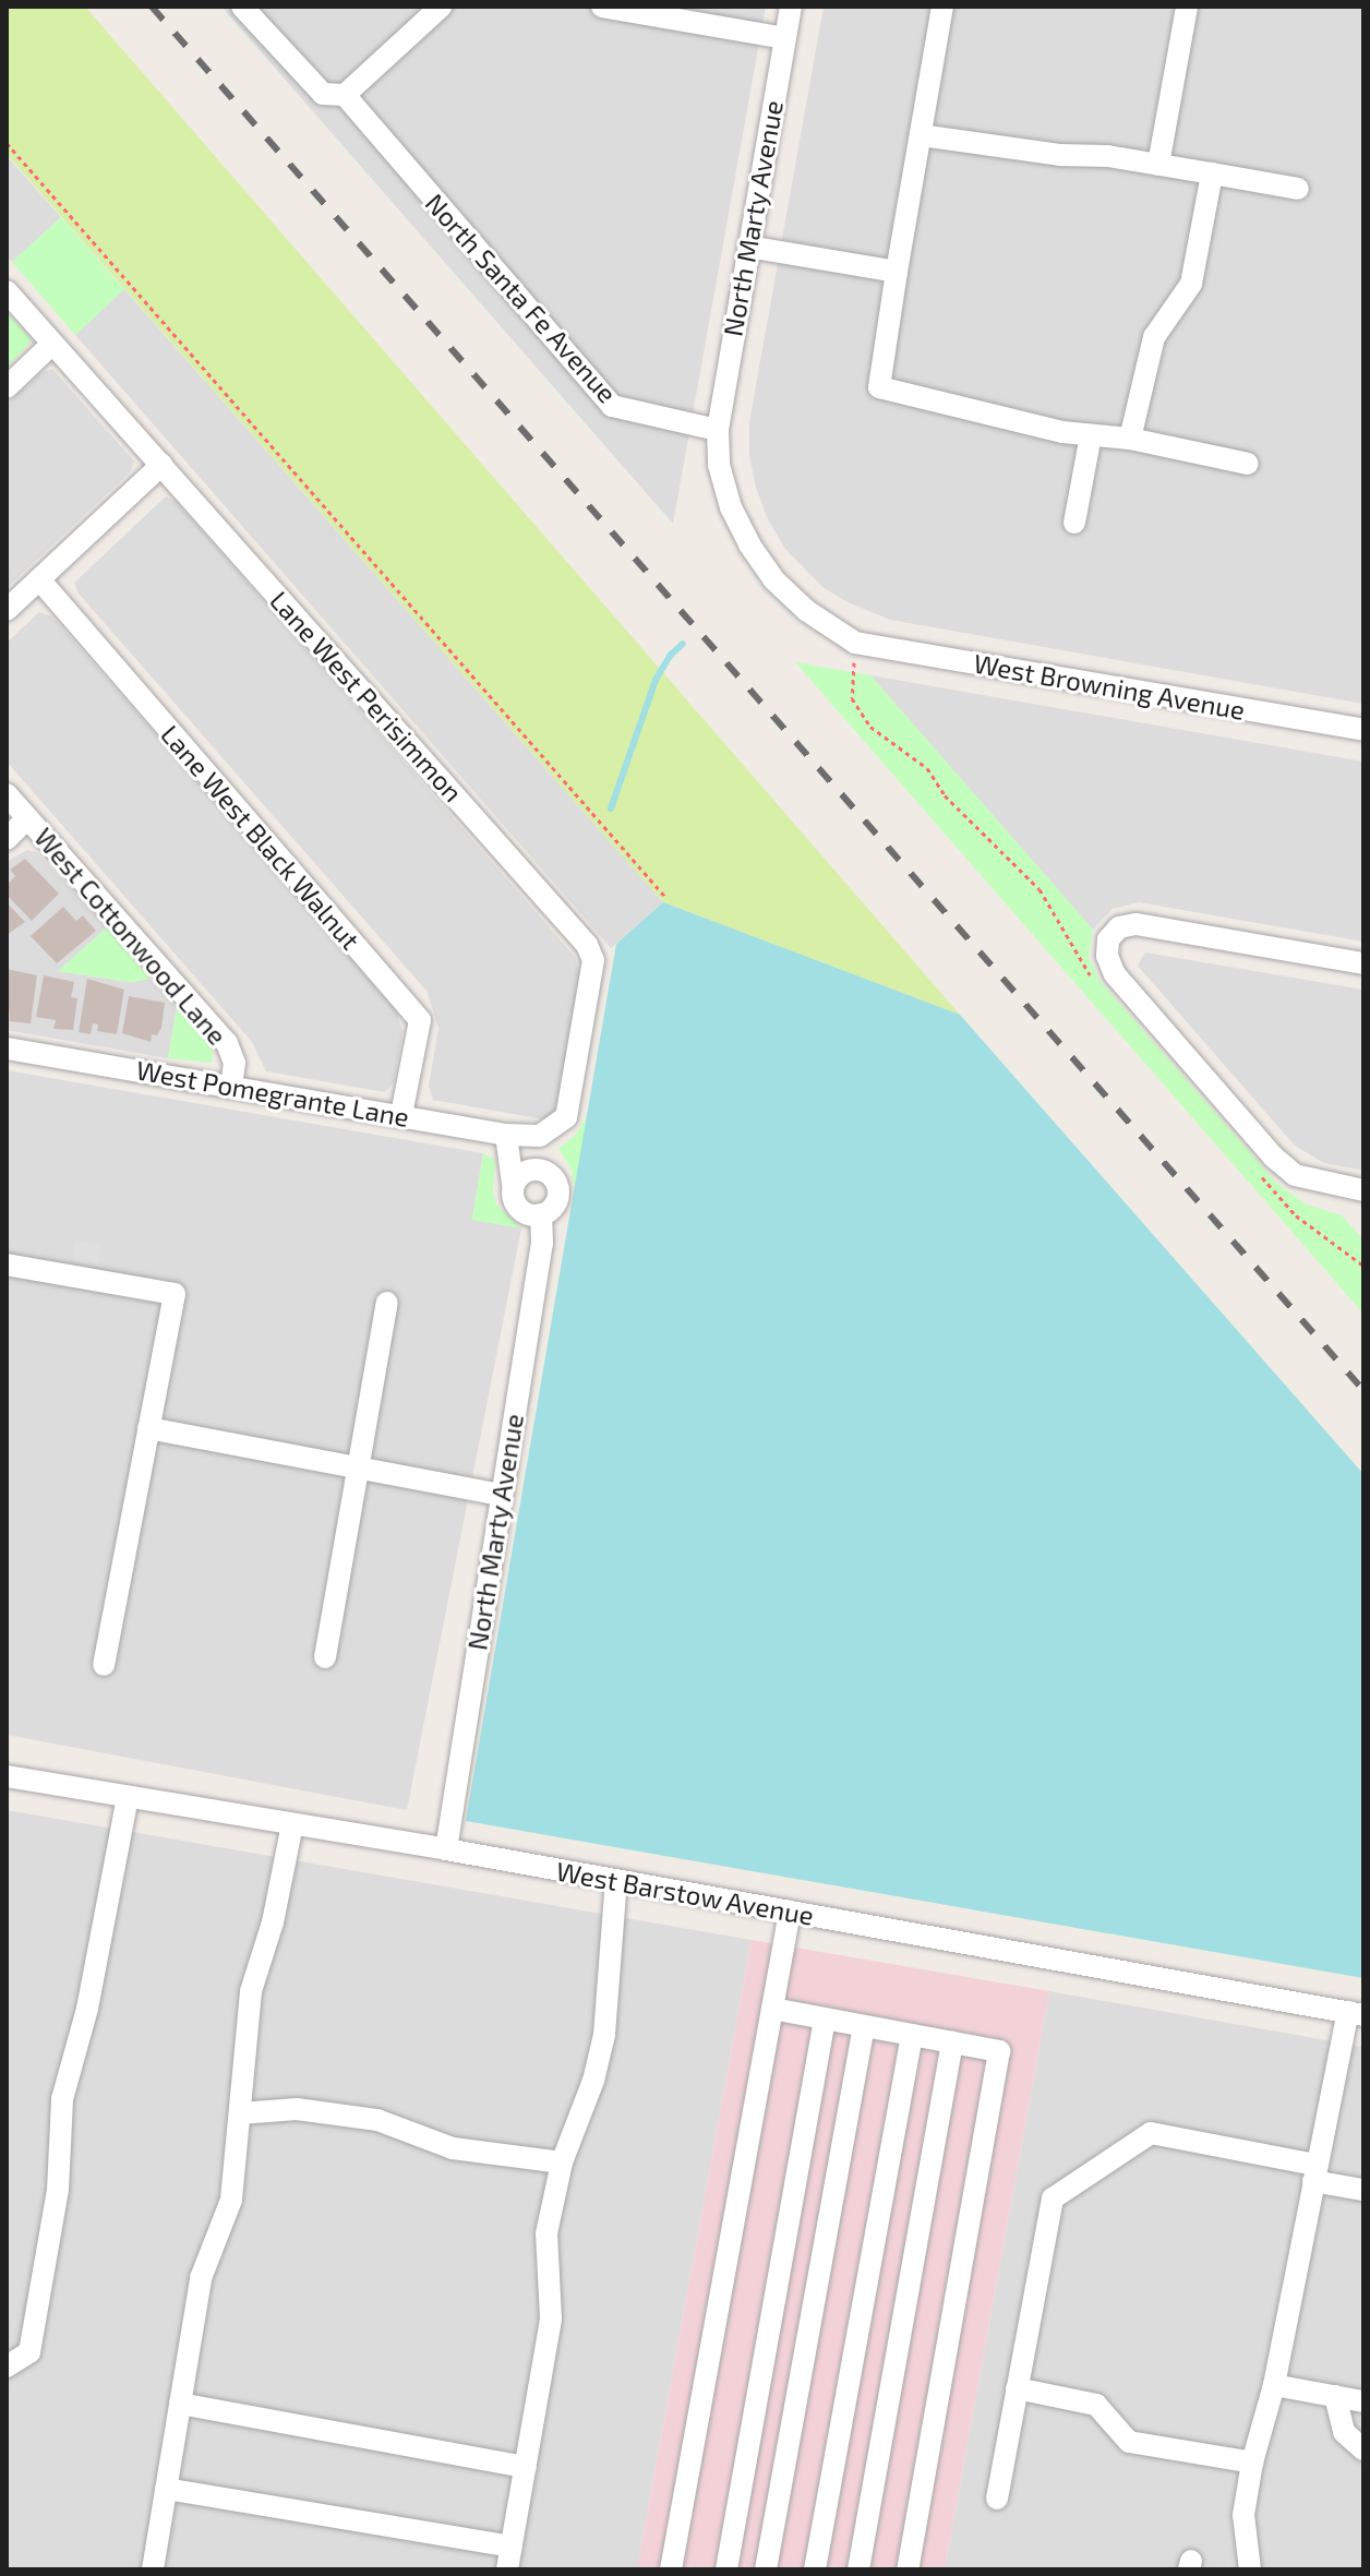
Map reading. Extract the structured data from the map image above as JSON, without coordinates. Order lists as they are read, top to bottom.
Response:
{
  "streets": {
    "street": [
      "North Marty Avenue",
      "North Santa Fe Avenue",
      "West Browning Avenue",
      "Lane West Perisimmon",
      "Lane West Black Walnut",
      "West Cottonwood Lane",
      "West Pomegrante Lane",
      "West Barstow Avenue"
    ]
  },
  "crossings": [
    ["North Marty Avenue", "North Santa Fe Avenue"],
    ["North Marty Avenue", "West Browning Avenue"],
    ["North Marty Avenue", "Lane West Perisimmon"],
    ["North Marty Avenue", "West Pomegrante Lane"],
    ["North Marty Avenue", "West Barstow Avenue"],
    ["North Santa Fe Avenue", "West Browning Avenue"],
    ["Lane West Perisimmon", "West Pomegrante Lane"],
    ["Lane West Black Walnut", "West Pomegrante Lane"],
    ["West Cottonwood Lane", "West Pomegrante Lane"]
  ]
}
